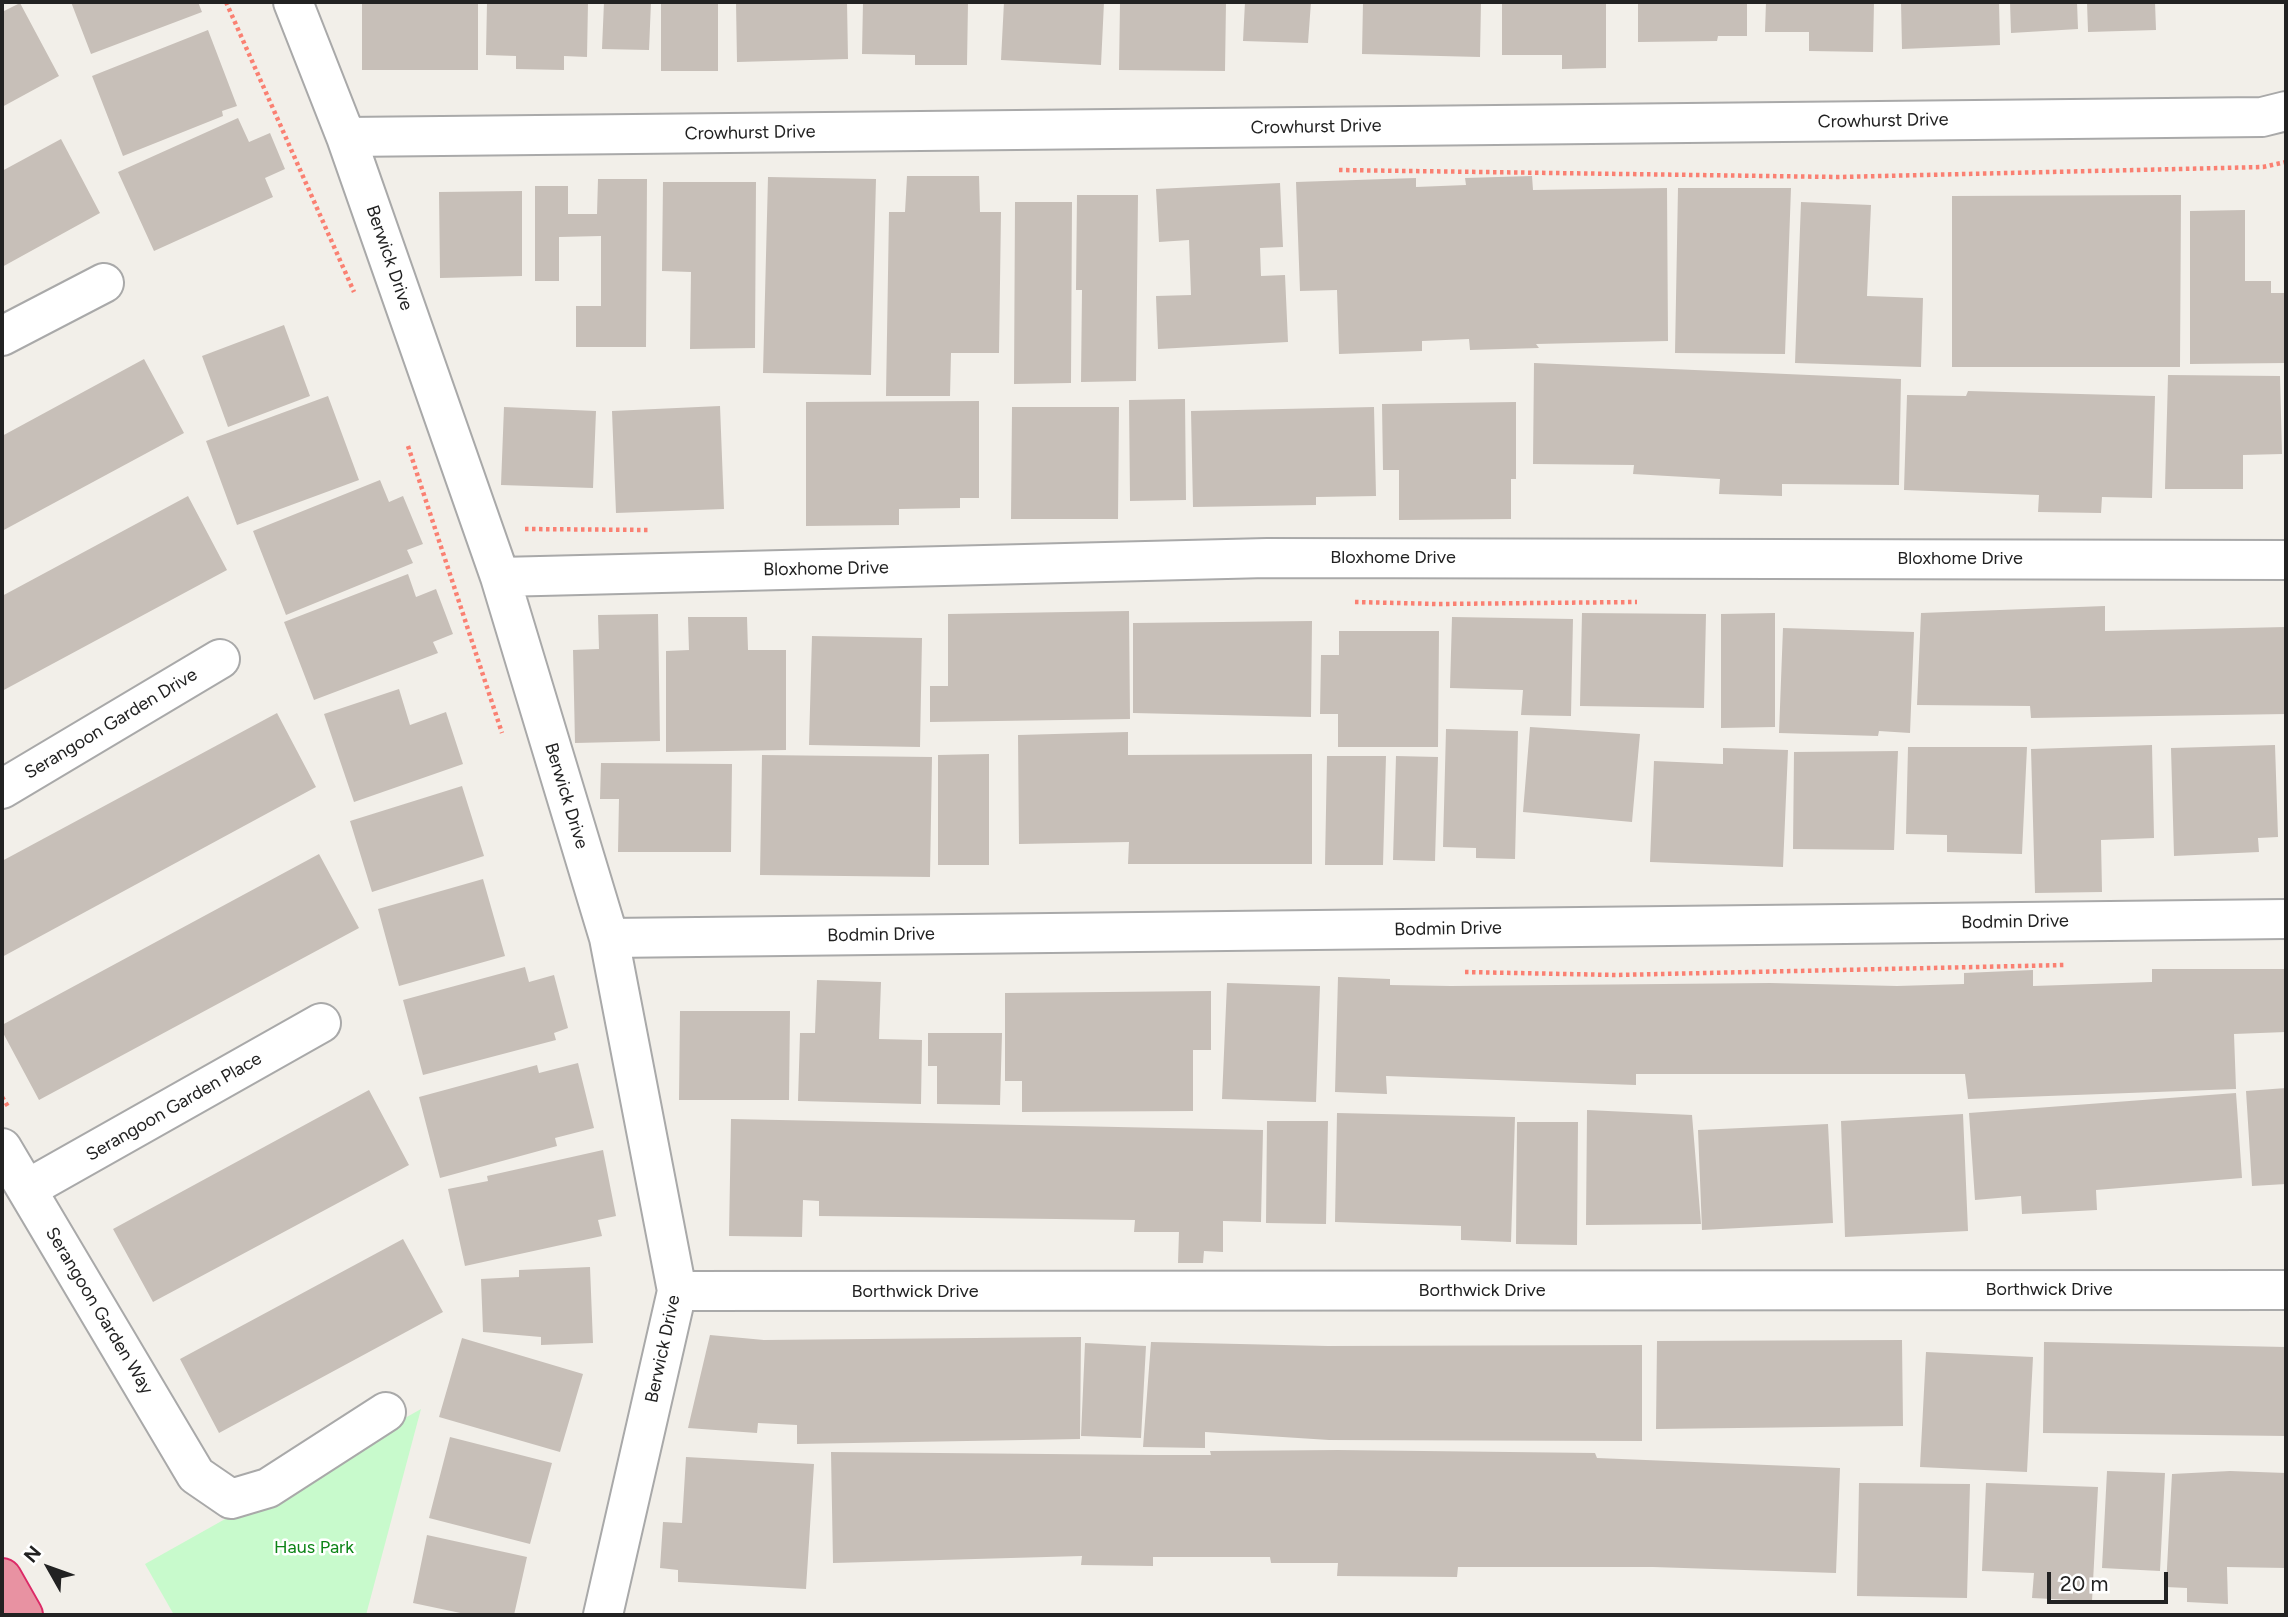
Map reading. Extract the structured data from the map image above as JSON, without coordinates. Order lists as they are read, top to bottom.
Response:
{
  "streets": {
    "street": [
      "Crowhurst Drive",
      "Berwick Drive",
      "Bloxhome Drive",
      "Serangoon Garden Drive",
      "Bodmin Drive",
      "Serangoon Garden Place",
      "Borthwick Drive",
      "Serangoon Garden Way"
    ]
  },
  "crossings": [
    ["Crowhurst Drive", "Berwick Drive"],
    ["Berwick Drive", "Bloxhome Drive"],
    ["Berwick Drive", "Bodmin Drive"],
    ["Berwick Drive", "Borthwick Drive"],
    ["Serangoon Garden Place", "Serangoon Garden Way"]
  ],
  "parks": ["Haus Park"],
  "scale_bar": "20 m",
  "north": "top left"
}
